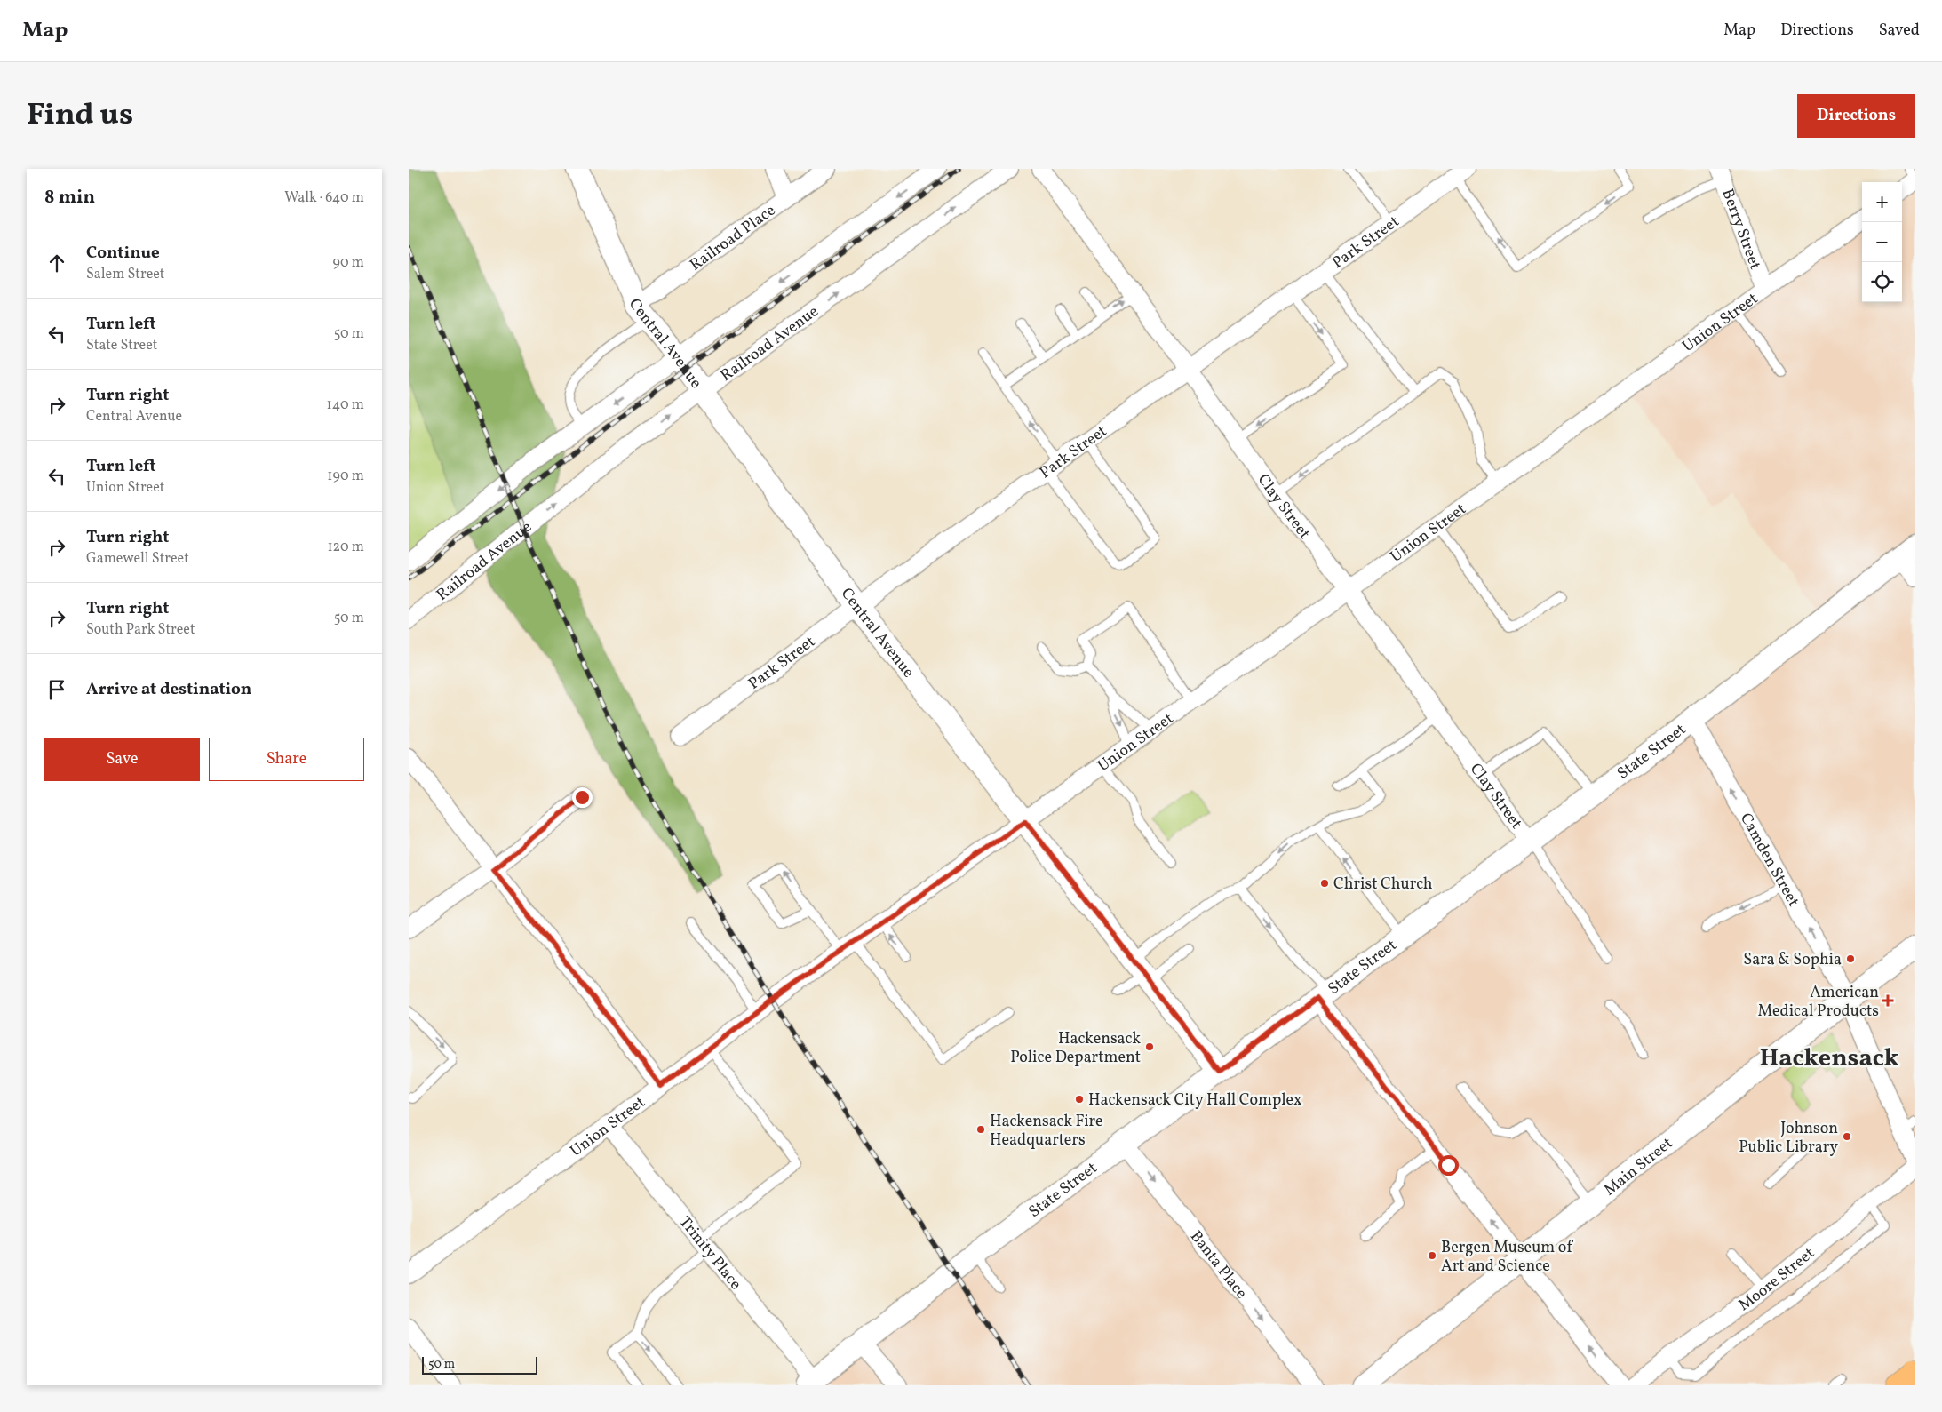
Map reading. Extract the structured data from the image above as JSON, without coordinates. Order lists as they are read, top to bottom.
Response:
{
  "streets": {
    "street": [
      "Berry Street",
      "Railroad Place",
      "Park Street",
      "Union Street",
      "Central Avenue",
      "Railroad Avenue",
      "Clay Street",
      "State Street",
      "Camden Street",
      "Main Street",
      "Trinity Place",
      "Banta Place",
      "Moore Street"
    ]
  },
  "crossings": [
    ["Berry Street", "Union Street"],
    ["Railroad Place", "Central Avenue"],
    ["Park Street", "Central Avenue"],
    ["Park Street", "Clay Street"],
    ["Union Street", "Central Avenue"],
    ["Union Street", "Clay Street"],
    ["Union Street", "Trinity Place"],
    ["Central Avenue", "Railroad Avenue"],
    ["Central Avenue", "State Street"],
    ["Clay Street", "State Street"],
    ["State Street", "Camden Street"],
    ["State Street", "Trinity Place"],
    ["State Street", "Banta Place"],
    ["Camden Street", "Main Street"]
  ],
  "one_way": ["Camden Street", "Banta Place"],
  "districts": ["Hackensack"],
  "places": {
    "other": [
      "Christ Church",
      "Sara & Sophia",
      "Hackensack Police Department",
      "Hackensack City Hall Complex",
      "Hackensack Fire Headquarters",
      "Johnson Public Library",
      "Bergen Museum of Art and Science"
    ],
    "health": ["American Medical Products"]
  },
  "scale_bar": "50 m",
  "page": {
    "header": "Map",
    "nav": ["Map", "Directions", "Saved"],
    "title": "Find us",
    "buttons": [
      "Directions",
      ["Save", "Share"]
    ],
    "heading": ["8 min", "Walk · 640 m"],
    "map_buttons": ["+", "−"],
    "list": [
      ["Continue", "Salem Street", "90 m"],
      ["Turn left", "State Street", "50 m"],
      ["Turn right", "Central Avenue", "140 m"],
      ["Turn left", "Union Street", "190 m"],
      ["Turn right", "Gamewell Street", "120 m"],
      ["Turn right", "South Park Street", "50 m"],
      "Arrive at destination"
    ],
    "scale": "50 m"
  }
}
